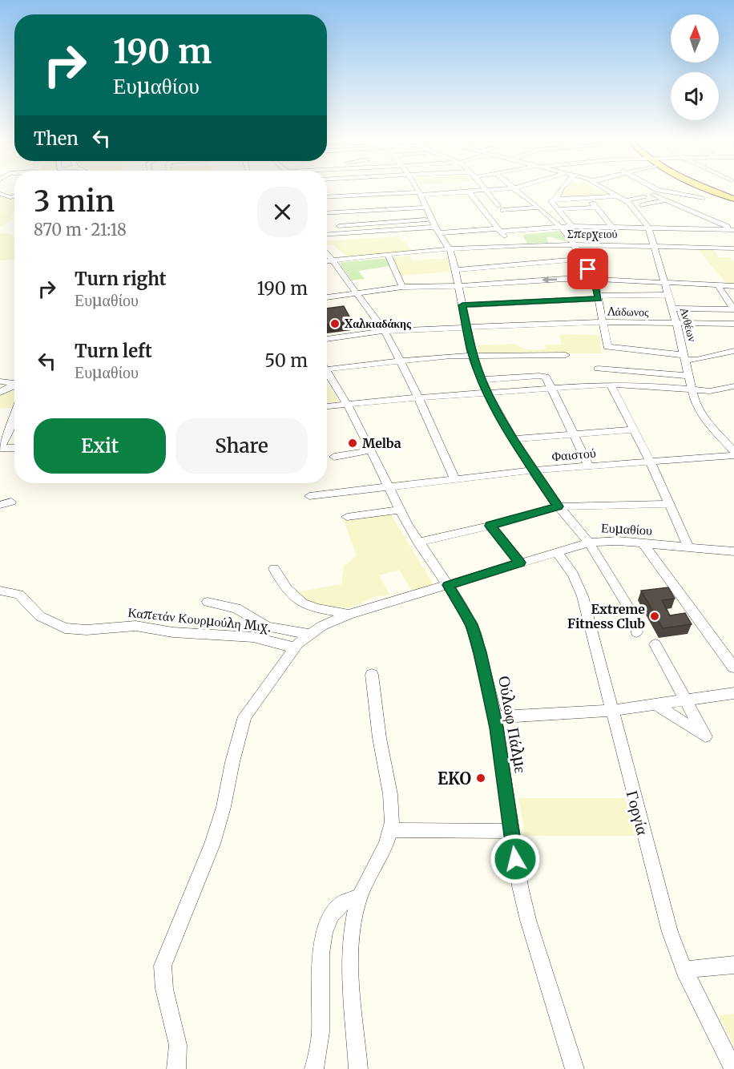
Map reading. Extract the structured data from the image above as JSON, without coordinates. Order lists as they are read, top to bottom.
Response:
{
  "streets": {
    "street": [
      "Σπερχειού",
      "Λάδωνος",
      "Ανθέων",
      "Φαιστού",
      "Ευμαθίου",
      "Καπετάν Κουρμούλη Μιχ.",
      "Ούλωφ Πάλμε",
      "Γοργία"
    ]
  },
  "crossings": [
    ["Σπερχειού", "Ανθέων"],
    ["Λάδωνος", "Ανθέων"],
    ["Φαιστού", "Ούλωφ Πάλμε"],
    ["Ευμαθίου", "Καπετάν Κουρμούλη Μιχ."],
    ["Ευμαθίου", "Ούλωφ Πάλμε"],
    ["Ευμαθίου", "Γοργία"]
  ],
  "places": [
    "Χαλκιαδάκης",
    "Melba",
    "Extreme Fitness Club",
    "EKO"
  ],
  "north": "top",
  "page": {
    "turn": ["190 m", "Ευμαθίου"],
    "then": "Then",
    "heading": ["3 min", "870 m · 21:18"],
    "list": [
      {
        "name": "Turn right",
        "note": "Ευμαθίου",
        "value": "190 m"
      },
      {
        "name": "Turn left",
        "note": "Ευμαθίου",
        "value": "50 m"
      }
    ],
    "buttons": ["Exit", "Share"]
  }
}
